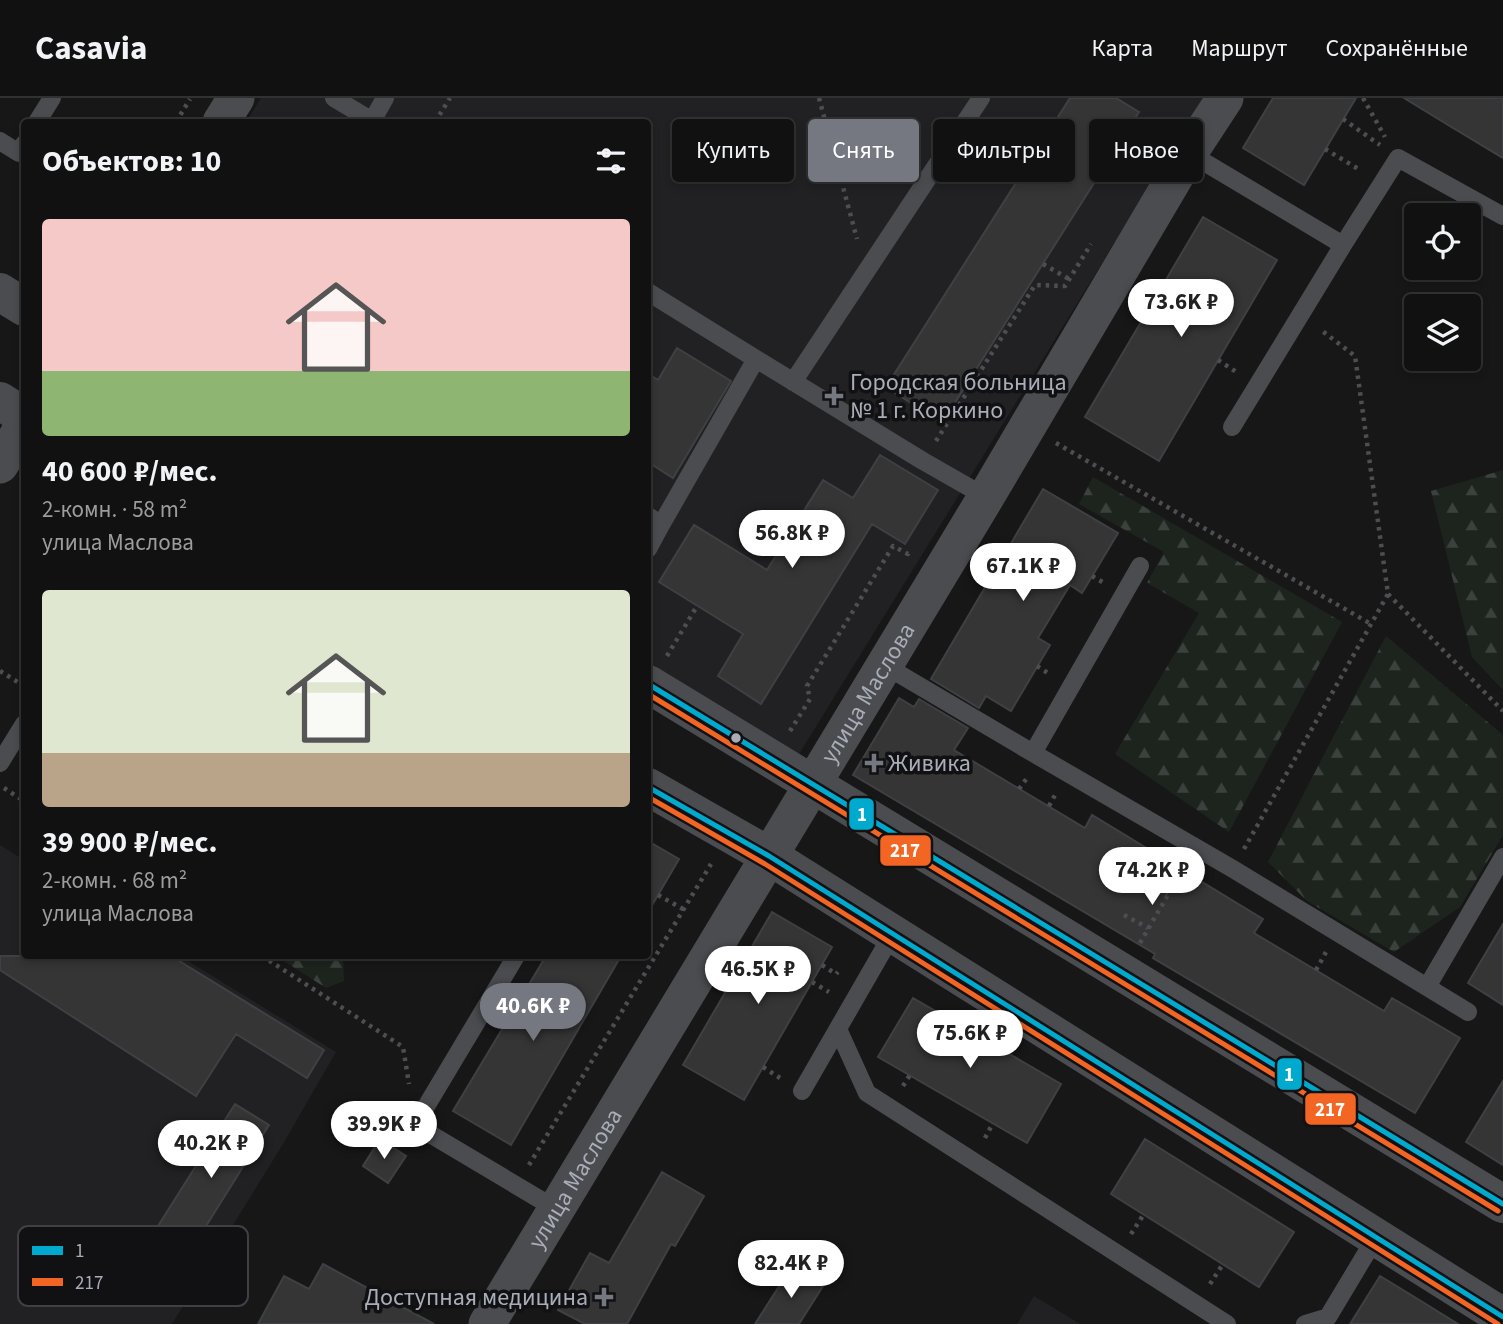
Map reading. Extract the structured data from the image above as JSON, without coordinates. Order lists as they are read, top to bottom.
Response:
{
  "streets": {
    "street": ["улица Маслова"]
  },
  "places": {
    "health": ["Городская больница № 1 г. Коркино", "Живика", "Доступная медицина"]
  },
  "lines": ["transit line 1", "transit line 217"],
  "legend": ["1", "217"],
  "page": {
    "header": "Casavia",
    "nav": ["Карта", "Маршрут", "Сохранённые"],
    "chip": [
      "Купить",
      "Снять",
      "Фильтры",
      "Новое"
    ],
    "heading": "Объектов: 10",
    "list": [
      {
        "name": "40 600 ₽/мес.",
        "note": "2-комн. · 58 m² · улица Маслова"
      },
      {
        "name": "39 900 ₽/мес.",
        "note": "2-комн. · 68 m² · улица Маслова"
      }
    ],
    "price": [
      "73.6K ₽",
      "56.8K ₽",
      "67.1K ₽",
      "74.2K ₽",
      "46.5K ₽",
      "40.6K ₽",
      "75.6K ₽",
      "39.9K ₽",
      "40.2K ₽",
      "82.4K ₽"
    ]
  }
}
